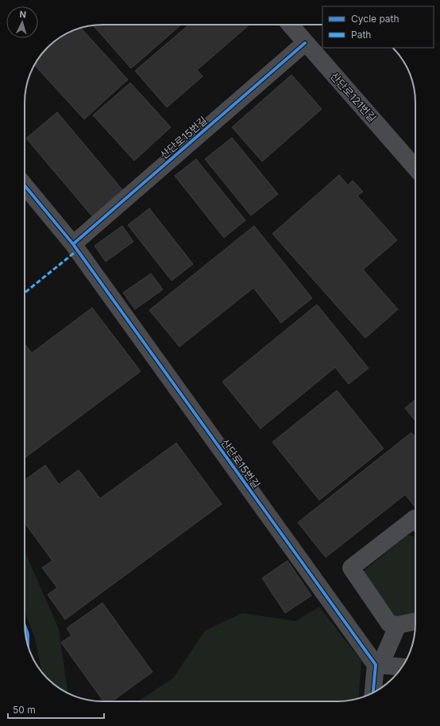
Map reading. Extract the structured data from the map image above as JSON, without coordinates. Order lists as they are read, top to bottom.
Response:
{
  "streets": {
    "street": ["산단로121번길", "산단로15번길"]
  },
  "crossings": [
    ["산단로121번길", "산단로15번길"]
  ],
  "legend": ["Cycle path", "Path"],
  "scale_bar": "50 m",
  "north": "top"
}
